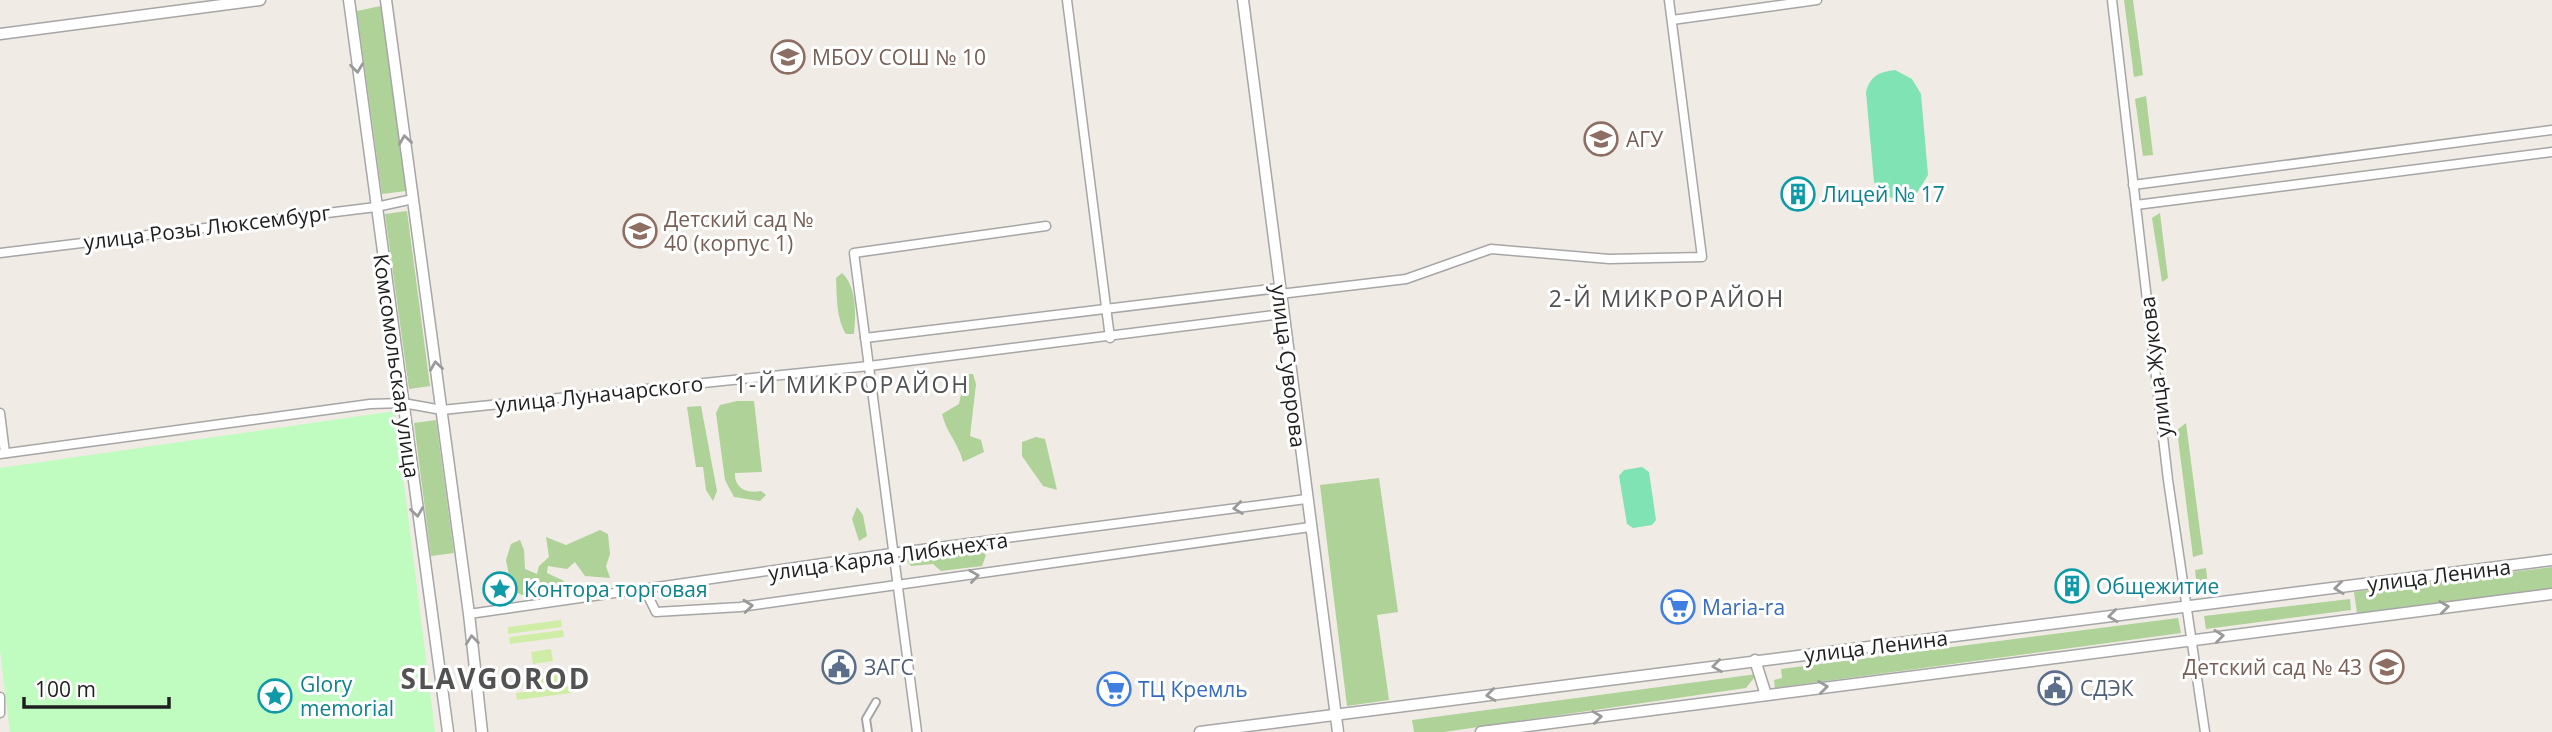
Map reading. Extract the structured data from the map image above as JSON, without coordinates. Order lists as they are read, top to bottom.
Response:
{
  "streets": {
    "street": [
      "улица Розы Люксембург",
      "Комсомольская улица",
      "улица Суворова",
      "улица Жукова",
      "улица Луначарского",
      "улица Карла Либкнехта",
      "улица Ленина"
    ]
  },
  "crossings": [
    ["улица Розы Люксембург", "Комсомольская улица"],
    ["Комсомольская улица", "улица Луначарского"],
    ["Комсомольская улица", "улица Карла Либкнехта"],
    ["улица Суворова", "улица Луначарского"],
    ["улица Суворова", "улица Карла Либкнехта"],
    ["улица Суворова", "улица Ленина"],
    ["улица Жукова", "улица Ленина"]
  ],
  "districts": ["2-Й МИКРОРАЙОН", "1-Й МИКРОРАЙОН", "SLAVGOROD"],
  "places": {
    "school or university": [
      "МБОУ СОШ № 10",
      "АГУ",
      "Детский сад № 40 (корпус 1)",
      "Детский сад № 43"
    ],
    "building": ["Лицей № 17", "Общежитие"],
    "place": ["Контора торговая", "Glory memorial"],
    "supermarket": ["Maria-ra", "ТЦ Кремль"],
    "public building": ["ЗАГС", "СДЭК"]
  },
  "scale_bar": "100 m"
}
